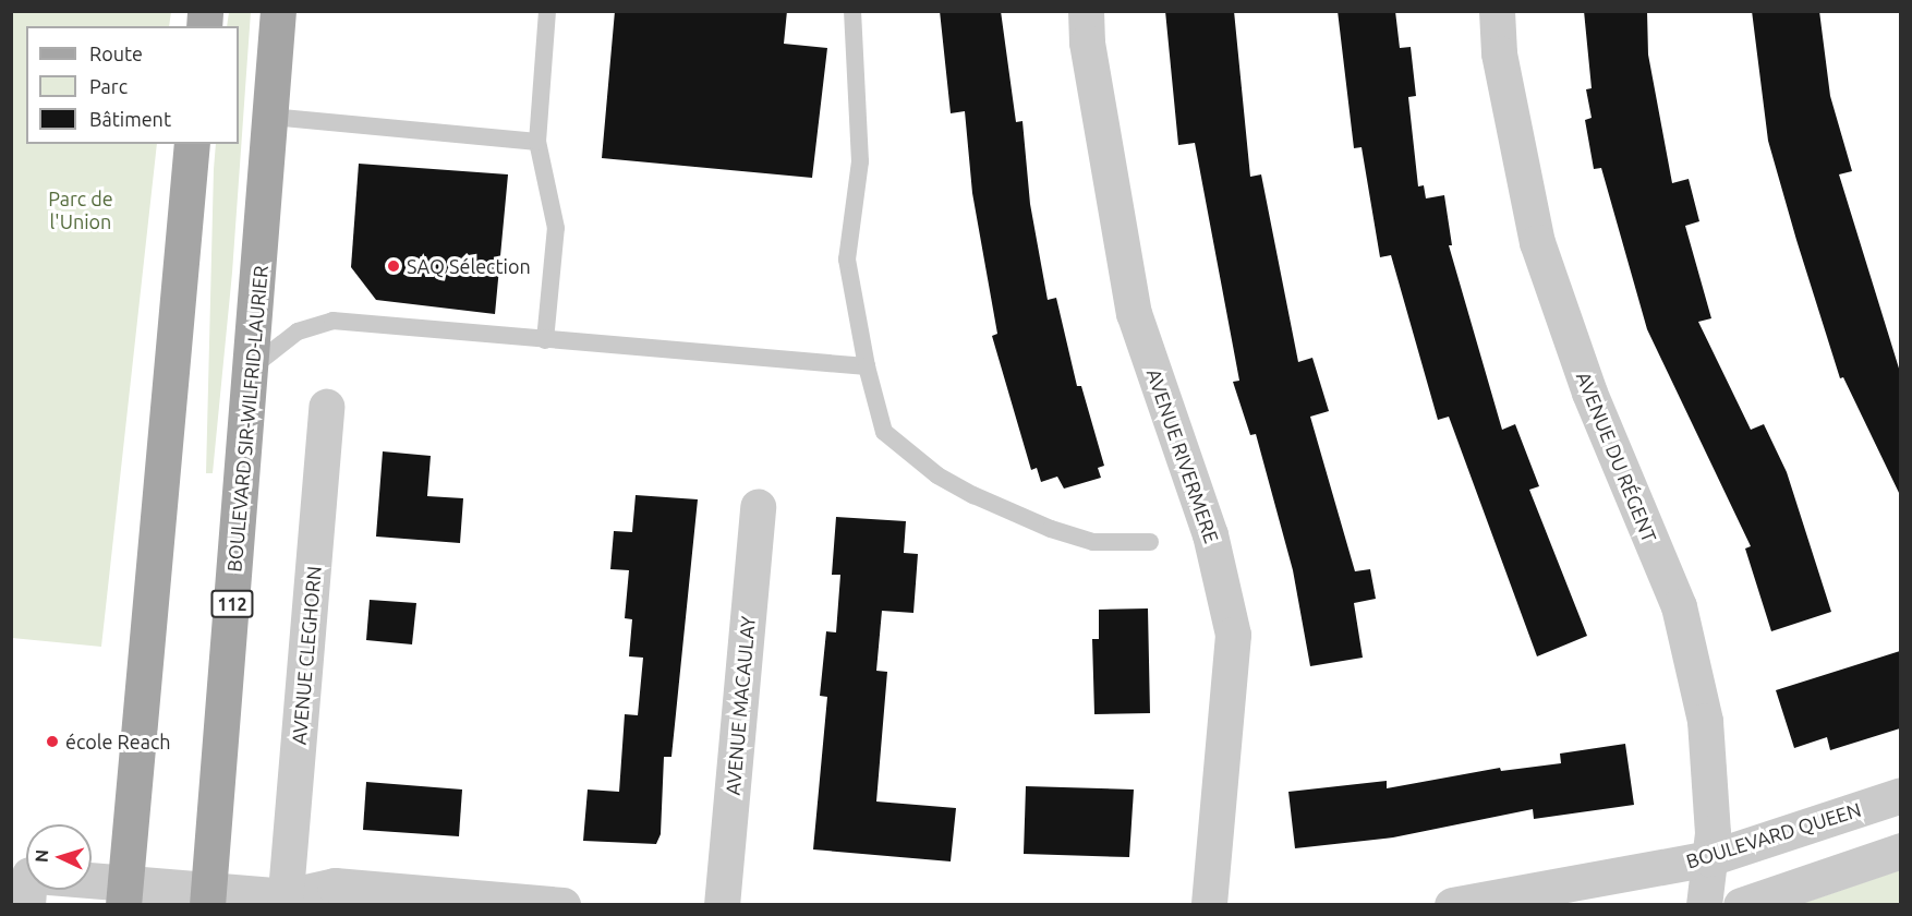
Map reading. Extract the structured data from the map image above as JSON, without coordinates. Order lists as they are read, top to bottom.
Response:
{
  "streets": {
    "main road": ["BOULEVARD SIR-WILFRID-LAURIER", "112"],
    "street": [
      "AVENUE RIVERMERE",
      "AVENUE DU RÉGENT",
      "AVENUE CLEGHORN",
      "AVENUE MACAULAY",
      "BOULEVARD QUEEN"
    ]
  },
  "crossings": [
    ["AVENUE DU RÉGENT", "BOULEVARD QUEEN"]
  ],
  "parks": ["Parc de l'Union"],
  "places": ["SAQ Sélection", "école Reach"],
  "legend": ["Route", "Parc", "Bâtiment"],
  "north": "left"
}
